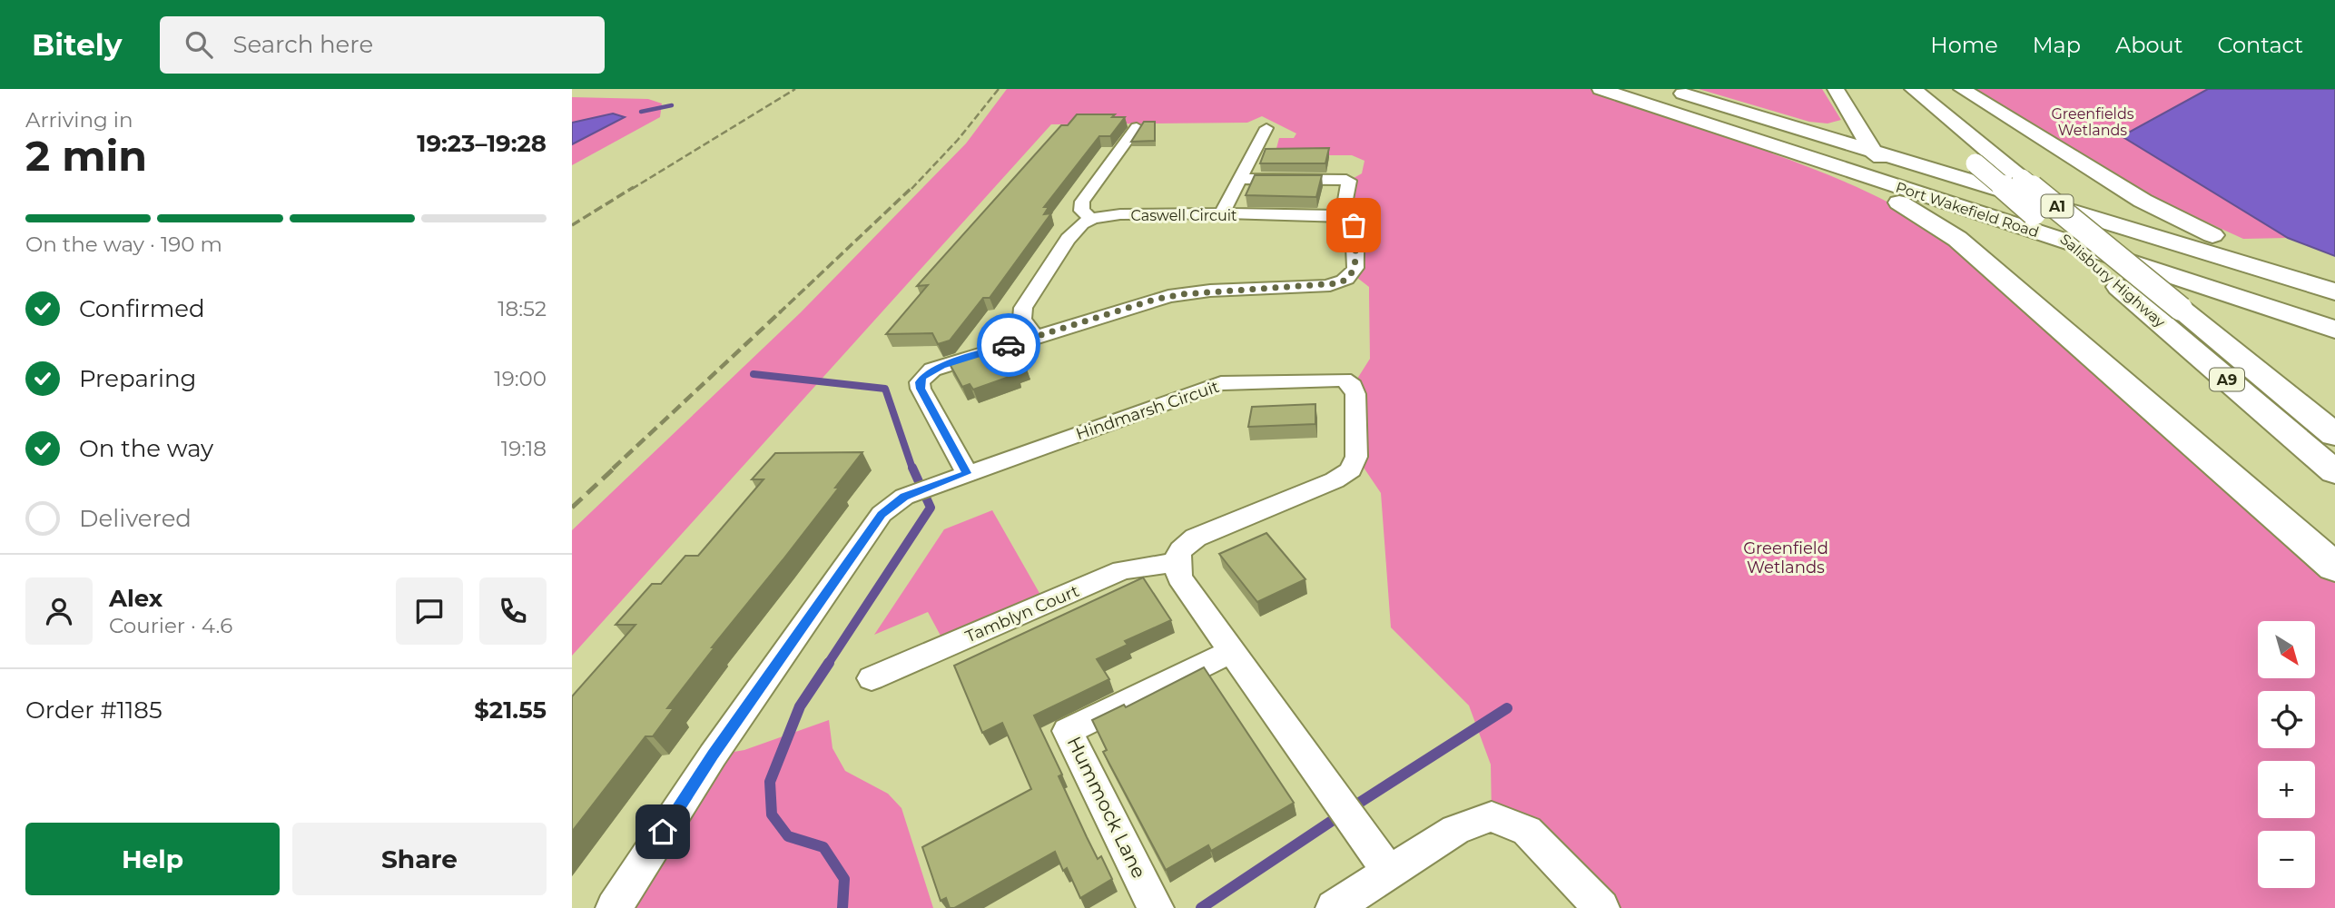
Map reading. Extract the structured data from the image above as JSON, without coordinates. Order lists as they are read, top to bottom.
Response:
{
  "streets": {
    "highway": [
      "A1",
      "Port Wakefield Road",
      "Salisbury Highway",
      "A9"
    ],
    "street": [
      "Caswell Circuit",
      "Hindmarsh Circuit",
      "Tamblyn Court",
      "Hummock Lane"
    ]
  },
  "crossings": [
    ["Hindmarsh Circuit", "Tamblyn Court"]
  ],
  "parks": ["Greenfields Wetlands", "Greenfield Wetlands"],
  "north": "bottom right",
  "page": {
    "header": "Bitely",
    "search": "Search here",
    "nav": [
      "Home",
      "Map",
      "About",
      "Contact"
    ],
    "heading": ["2 min", "Arriving in", "19:23–19:28"],
    "panel": [
      "Alex",
      "Courier · 4.6",
      "Order #1185",
      "$21.55"
    ],
    "bar": "On the way · 190 m",
    "list": [
      ["Confirmed", "18:52"],
      ["Preparing", "19:00"],
      ["On the way", "19:18"],
      "Delivered"
    ],
    "map_buttons": ["+", "−"],
    "buttons": ["Help", "Share"]
  }
}
